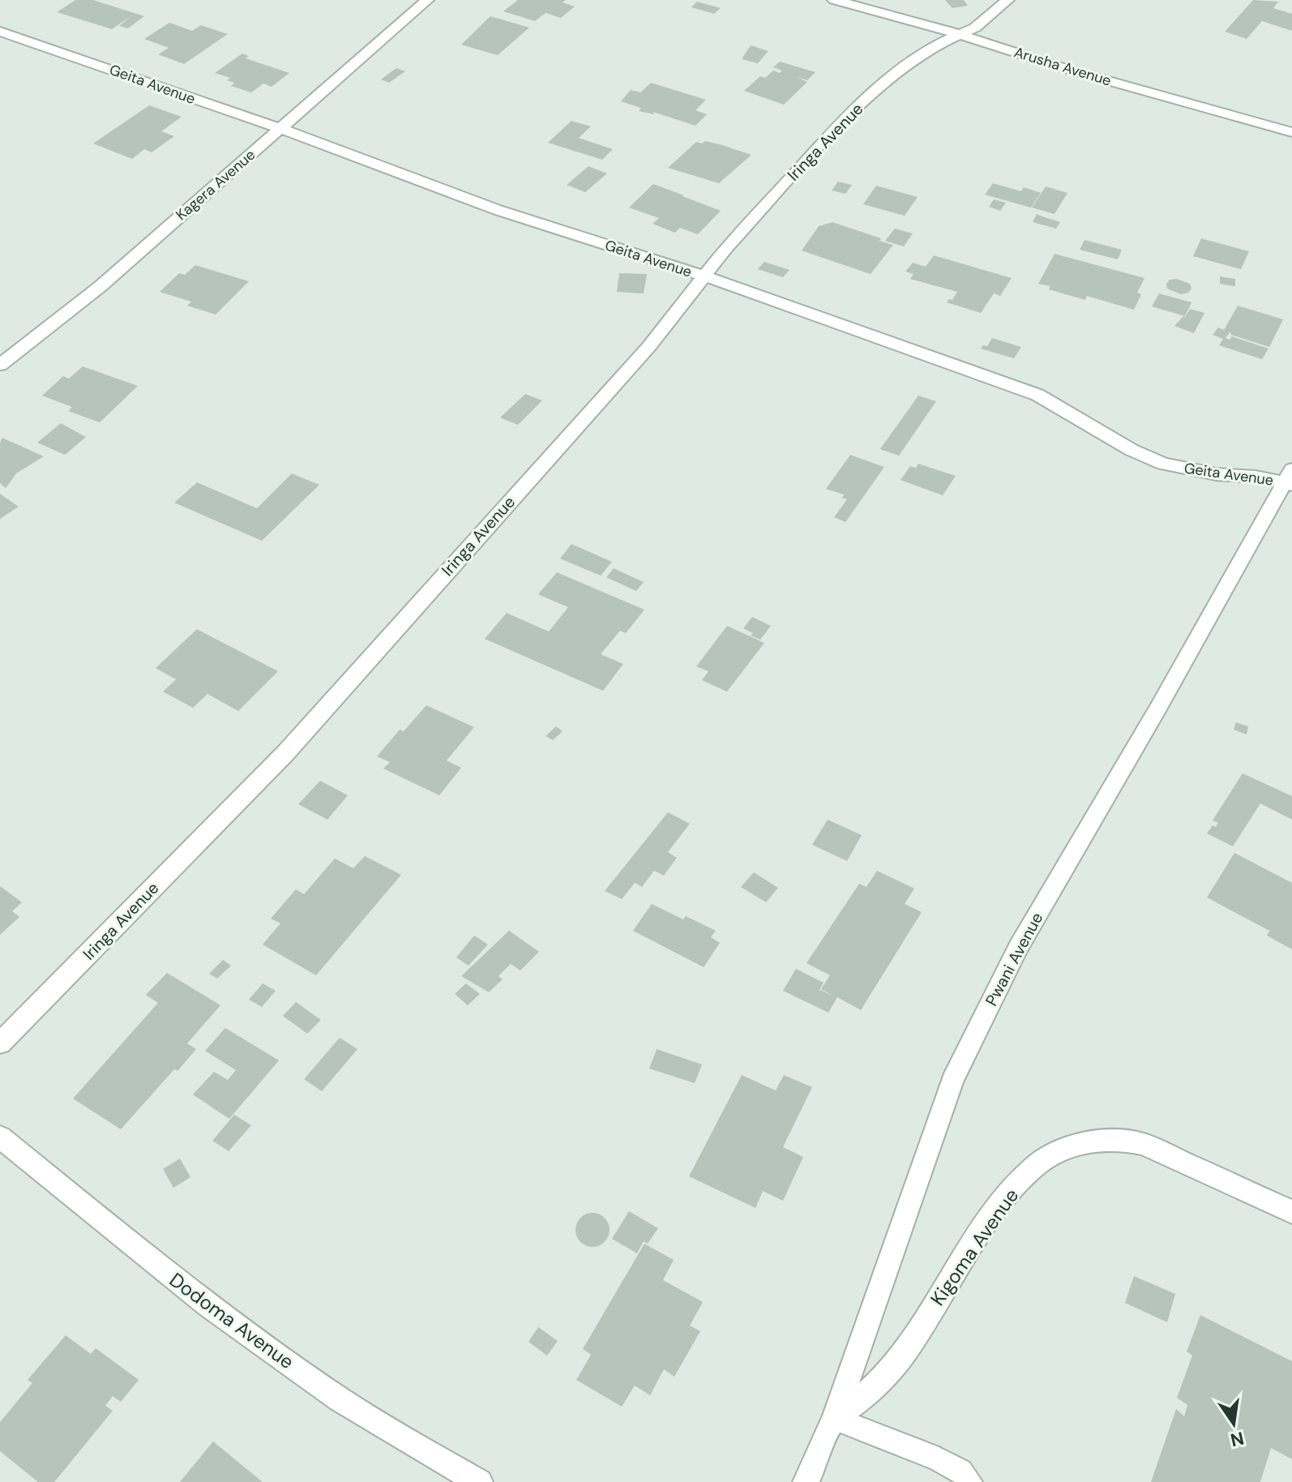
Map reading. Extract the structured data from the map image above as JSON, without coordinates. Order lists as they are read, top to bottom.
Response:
{
  "streets": {
    "street": [
      "Arusha Avenue",
      "Geita Avenue",
      "Iringa Avenue",
      "Kagera Avenue",
      "Pwani Avenue",
      "Kigoma Avenue",
      "Dodoma Avenue"
    ]
  },
  "crossings": [
    ["Arusha Avenue", "Iringa Avenue"],
    ["Geita Avenue", "Iringa Avenue"],
    ["Geita Avenue", "Kagera Avenue"],
    ["Geita Avenue", "Pwani Avenue"],
    ["Pwani Avenue", "Kigoma Avenue"]
  ],
  "north": "bottom"
}
